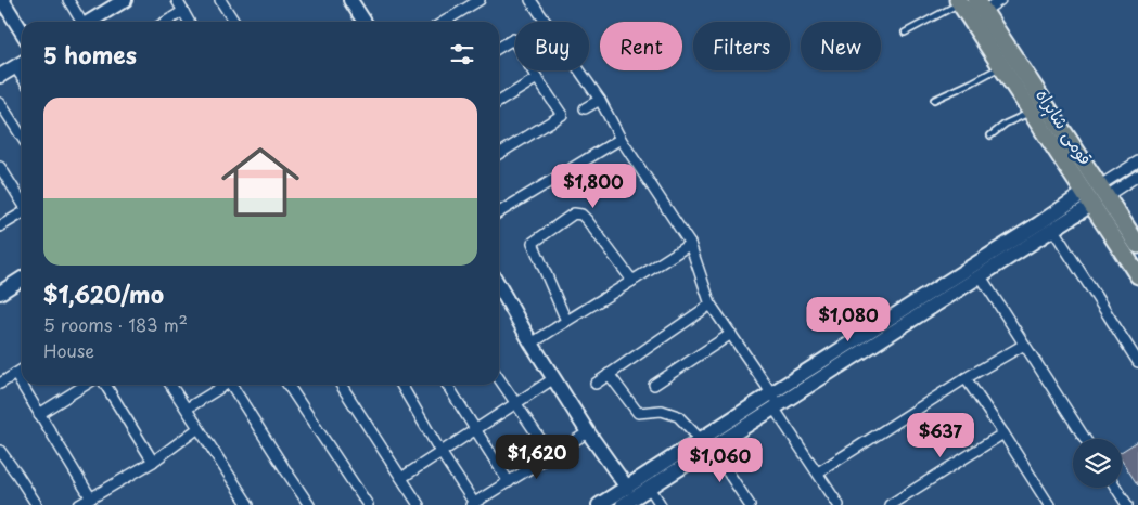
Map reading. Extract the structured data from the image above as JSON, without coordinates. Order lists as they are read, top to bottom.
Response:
{
  "streets": {
    "highway": ["قومی شاہراہ"]
  },
  "page": {
    "chip": [
      "Buy",
      "Rent",
      "Filters",
      "New"
    ],
    "heading": "5 homes",
    "list": [
      {
        "name": "$1,620/mo",
        "note": "5 rooms · 183 m² · House"
      }
    ],
    "price": [
      "$1,800",
      "$1,080",
      "$637",
      "$1,620",
      "$1,060"
    ]
  }
}
